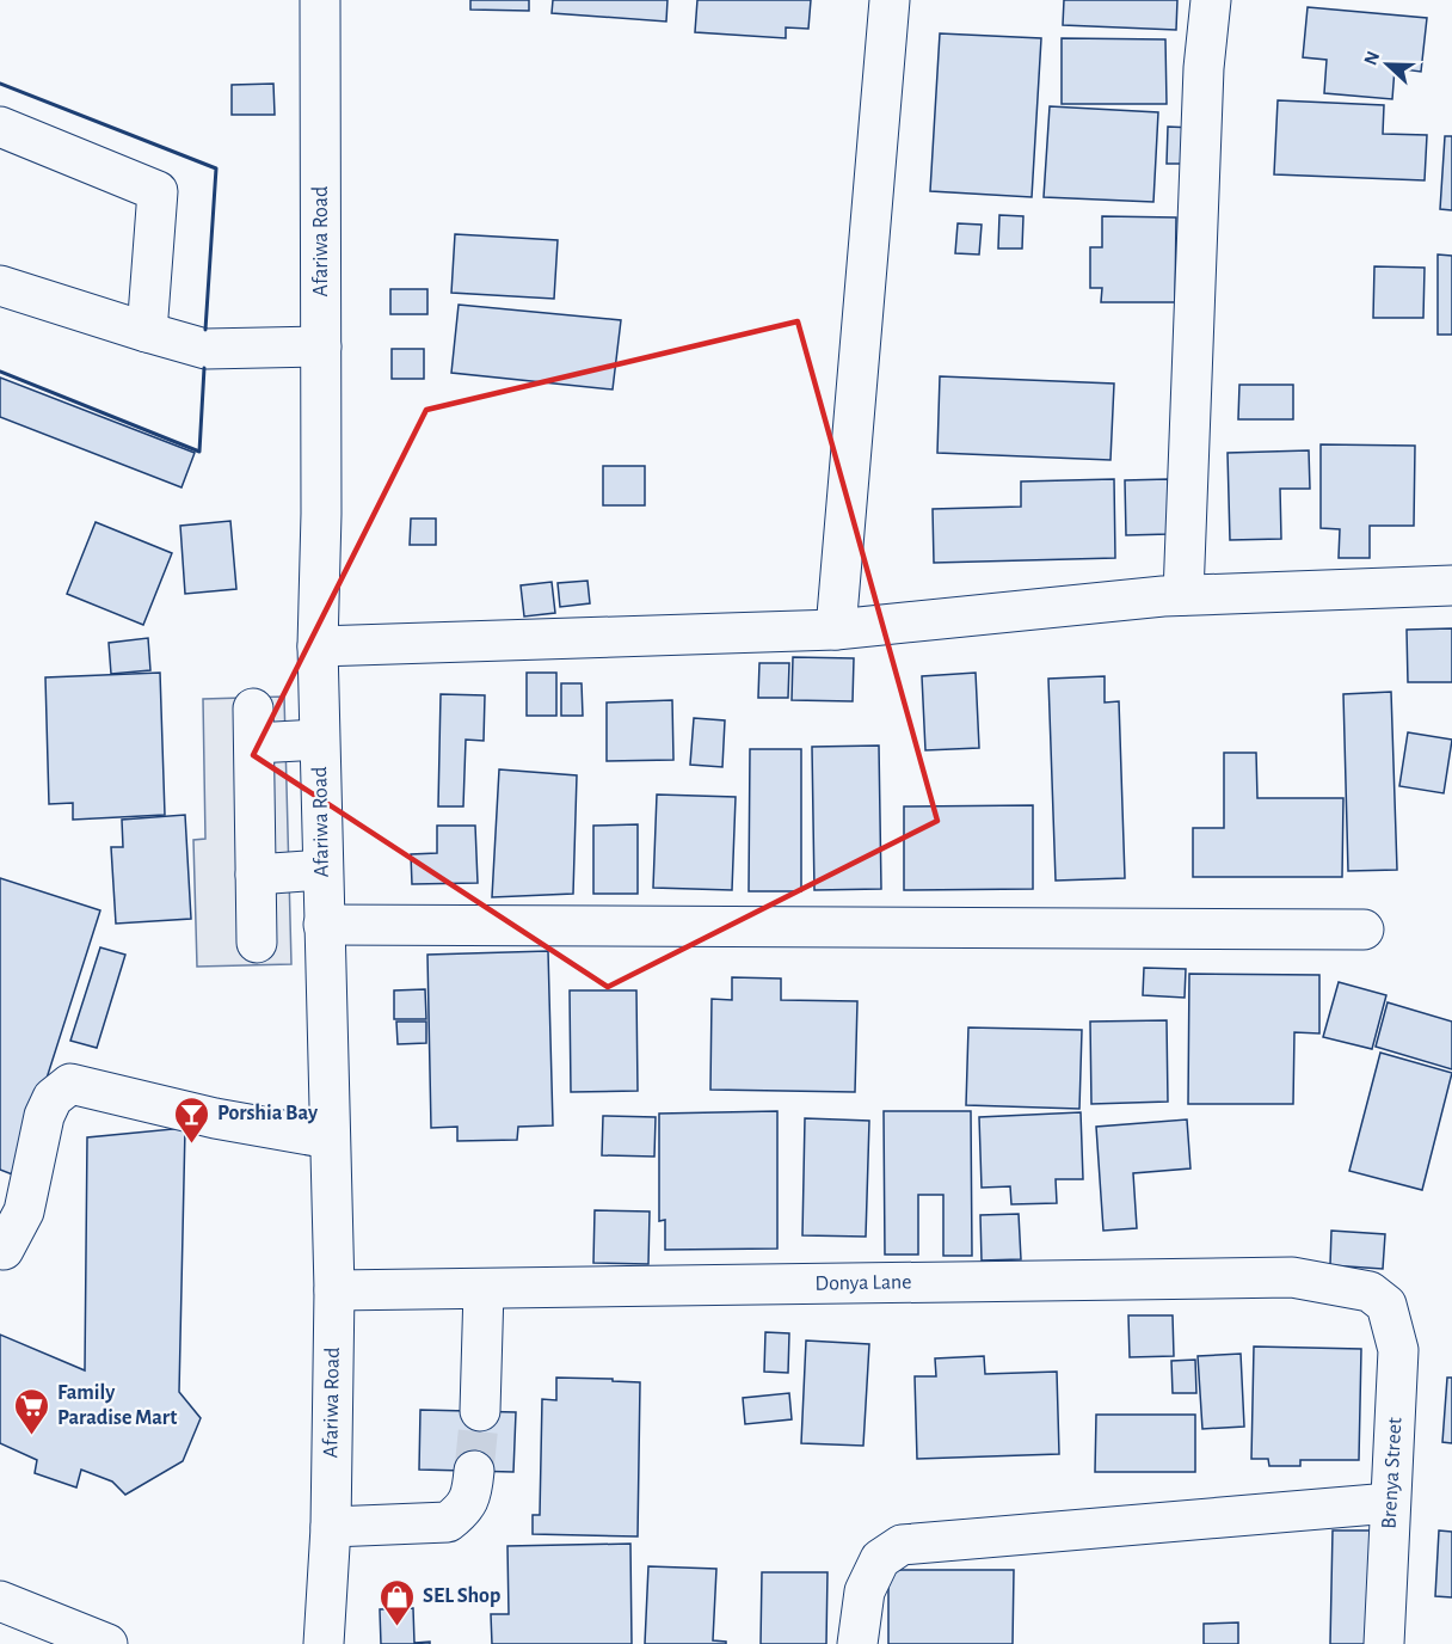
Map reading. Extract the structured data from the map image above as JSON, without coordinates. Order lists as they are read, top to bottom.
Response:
{
  "streets": {
    "street": ["Afariwa Road", "Donya Lane", "Brenya Street"]
  },
  "crossings": [
    ["Afariwa Road", "Donya Lane"],
    ["Donya Lane", "Brenya Street"]
  ],
  "places": {
    "bar": ["Porshia Bay"],
    "supermarket": ["Family Paradise Mart"],
    "shop": ["SEL Shop"]
  },
  "north": "left"
}
